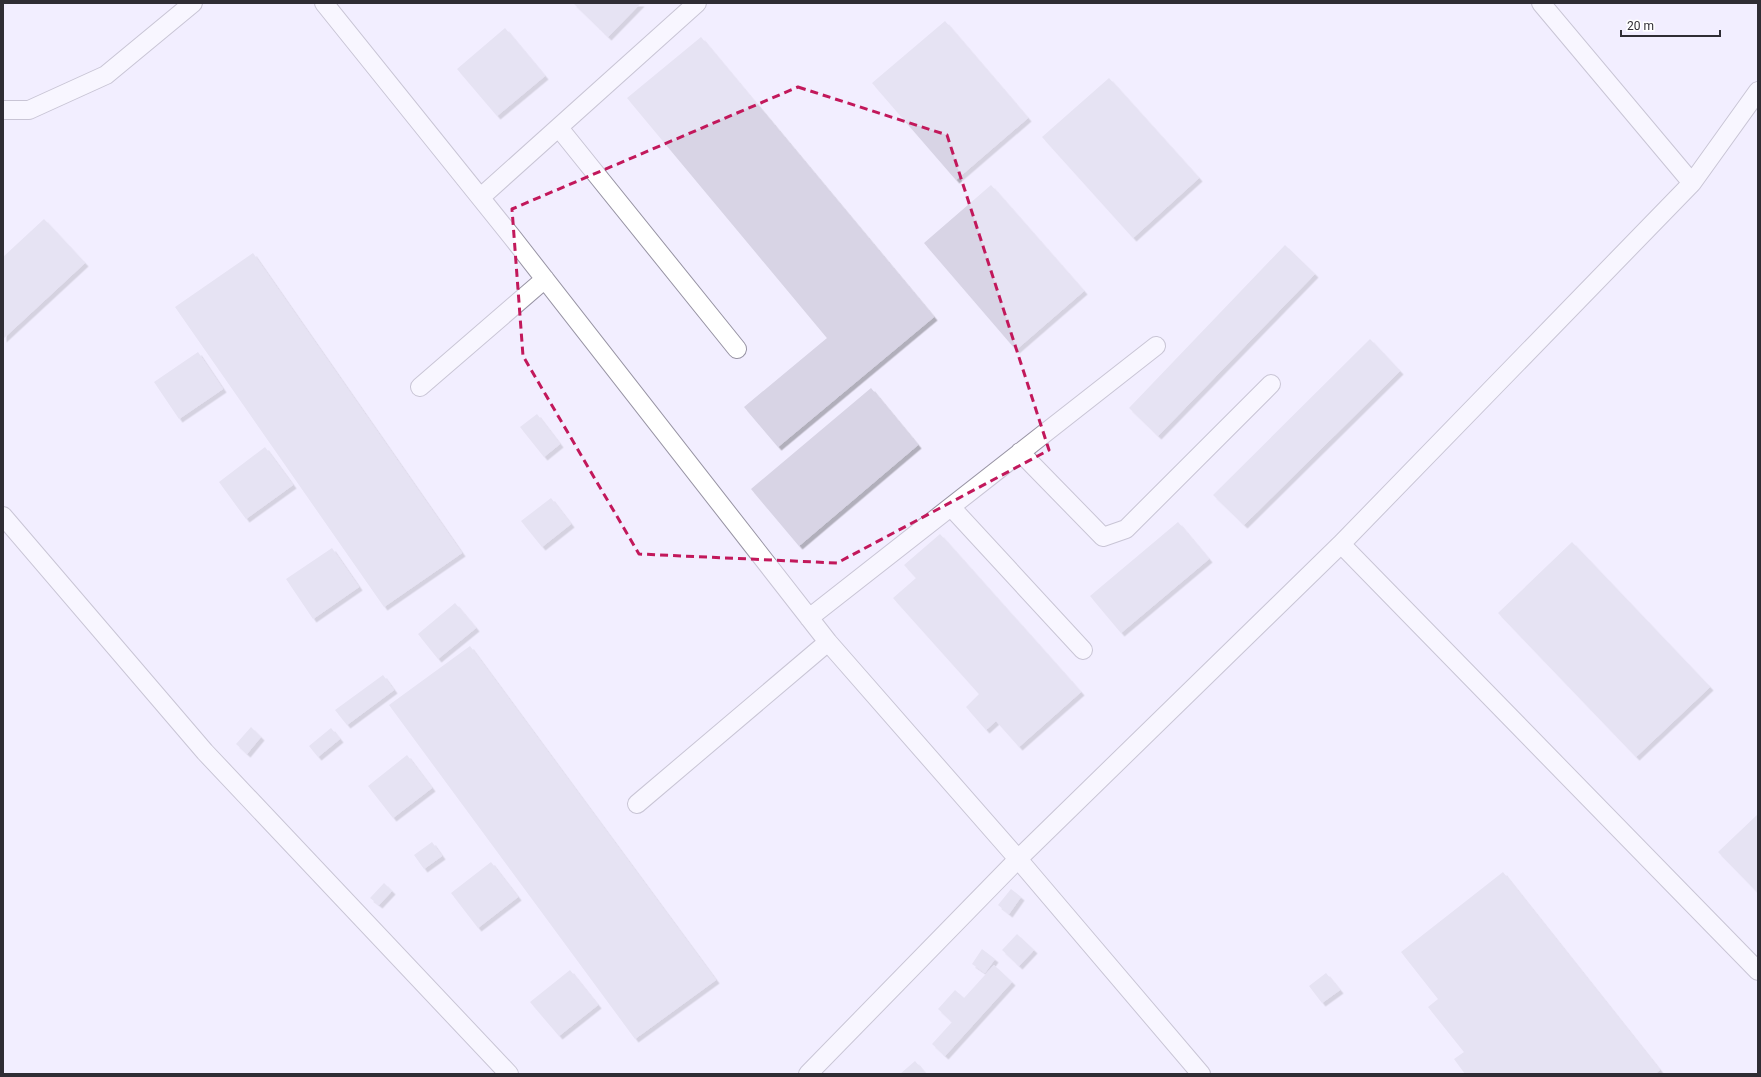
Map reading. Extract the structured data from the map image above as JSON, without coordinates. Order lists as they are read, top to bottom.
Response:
{
  "scale_bar": "20 m"
}
